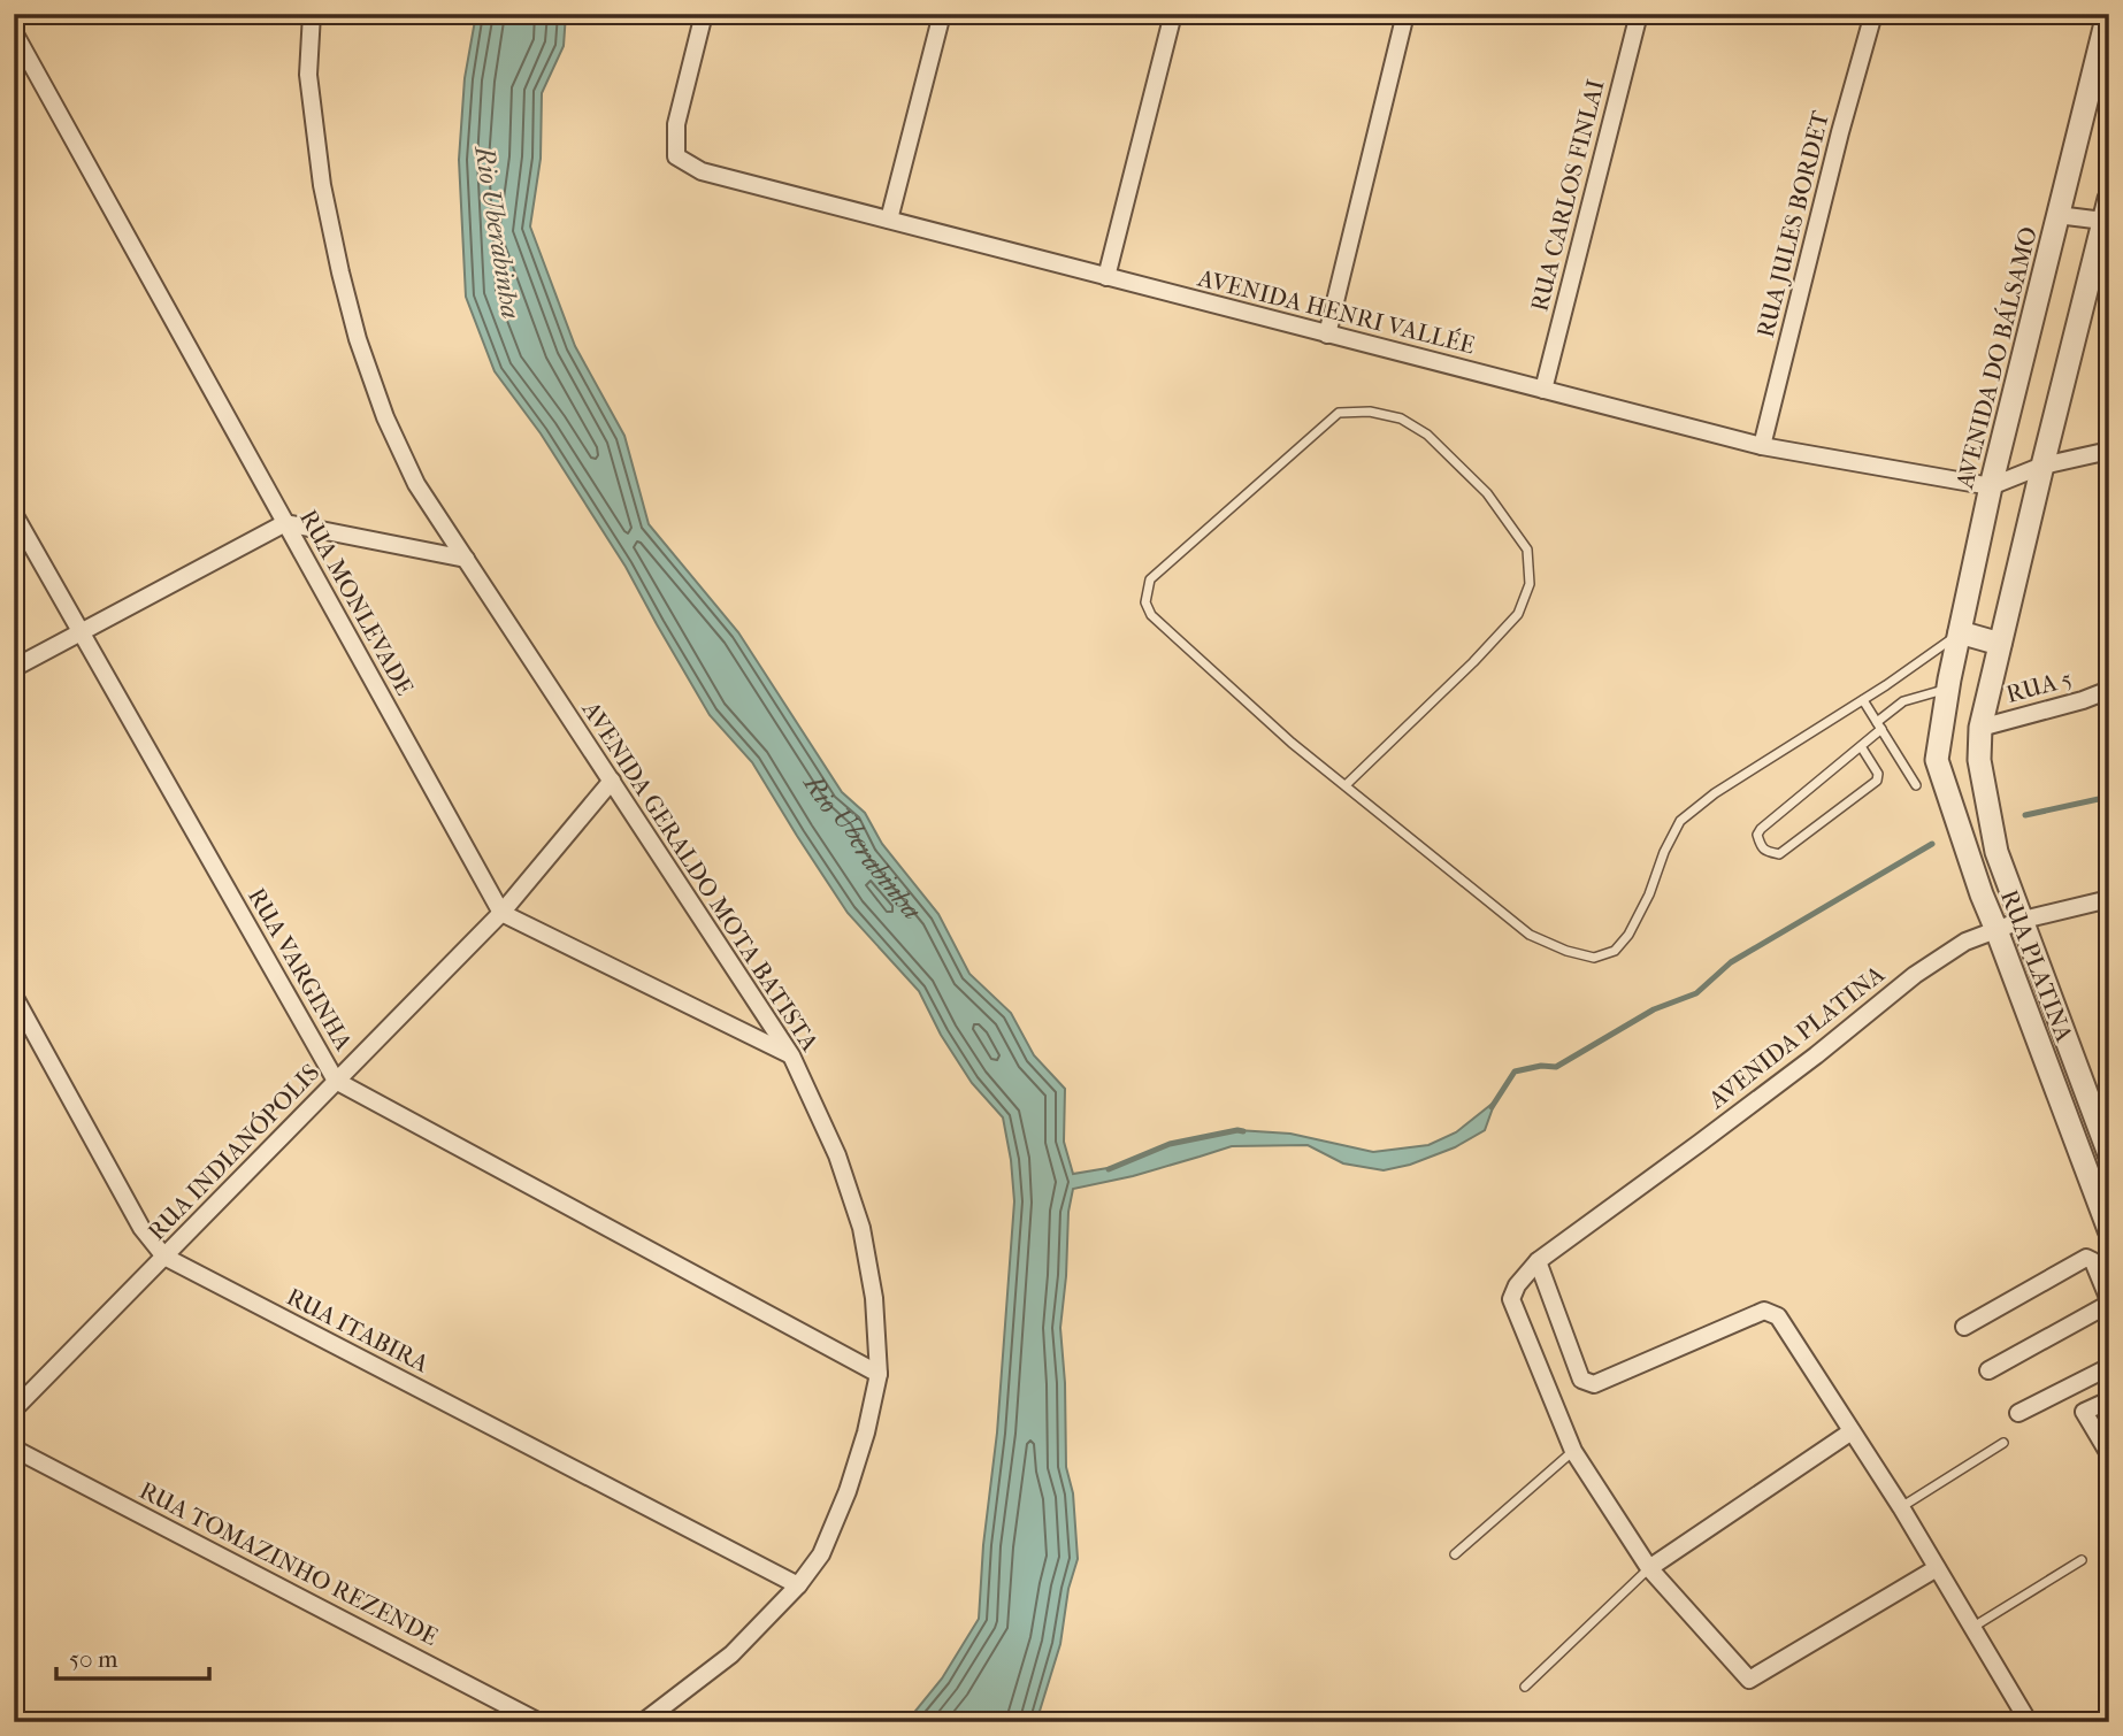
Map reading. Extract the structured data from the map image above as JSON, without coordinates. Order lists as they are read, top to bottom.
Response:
{
  "streets": {
    "street": [
      "RUA CARLOS FINLAI",
      "RUA JULES BORDET",
      "AVENIDA HENRI VALLÉE",
      "AVENIDA DO BÁLSAMO",
      "RUA MONLEVADE",
      "RUA 5",
      "AVENIDA GERALDO MOTA BATISTA",
      "RUA PLATINA",
      "RUA VARGINHA",
      "AVENIDA PLATINA",
      "RUA INDIANÓPOLIS",
      "RUA ITABIRA",
      "RUA TOMAZINHO REZENDE"
    ]
  },
  "crossings": [
    ["RUA CARLOS FINLAI", "AVENIDA HENRI VALLÉE"],
    ["RUA JULES BORDET", "AVENIDA HENRI VALLÉE"],
    ["AVENIDA HENRI VALLÉE", "AVENIDA DO BÁLSAMO"],
    ["AVENIDA DO BÁLSAMO", "RUA PLATINA"],
    ["RUA MONLEVADE", "RUA INDIANÓPOLIS"],
    ["RUA 5", "RUA PLATINA"],
    ["AVENIDA GERALDO MOTA BATISTA", "RUA VARGINHA"],
    ["AVENIDA GERALDO MOTA BATISTA", "RUA INDIANÓPOLIS"],
    ["AVENIDA GERALDO MOTA BATISTA", "RUA ITABIRA"],
    ["RUA PLATINA", "AVENIDA PLATINA"],
    ["RUA VARGINHA", "RUA INDIANÓPOLIS"],
    ["RUA INDIANÓPOLIS", "RUA ITABIRA"]
  ],
  "water": ["Rio Uberabinha"],
  "scale_bar": "50 m"
}
